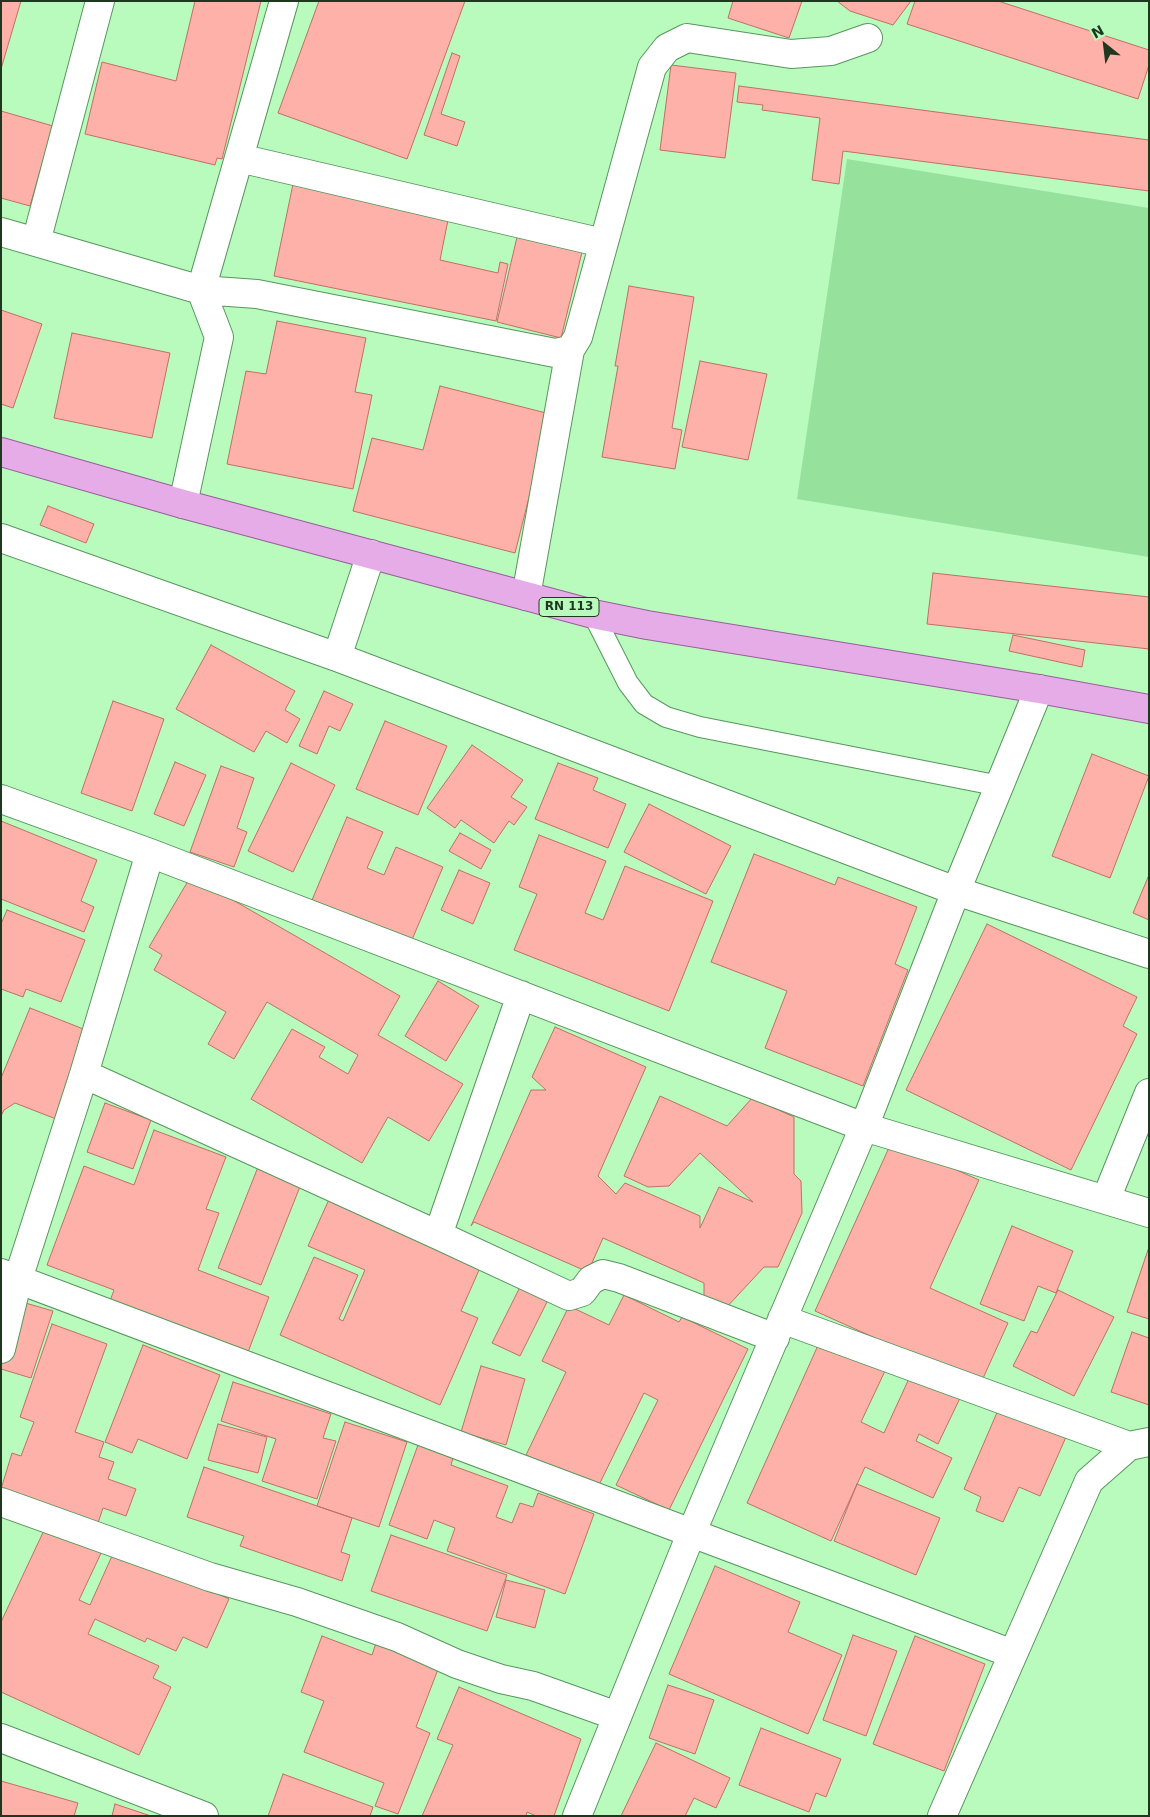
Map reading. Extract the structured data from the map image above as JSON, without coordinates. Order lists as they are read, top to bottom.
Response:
{
  "streets": {
    "main road": ["RN 113"]
  },
  "north": "top left"
}
